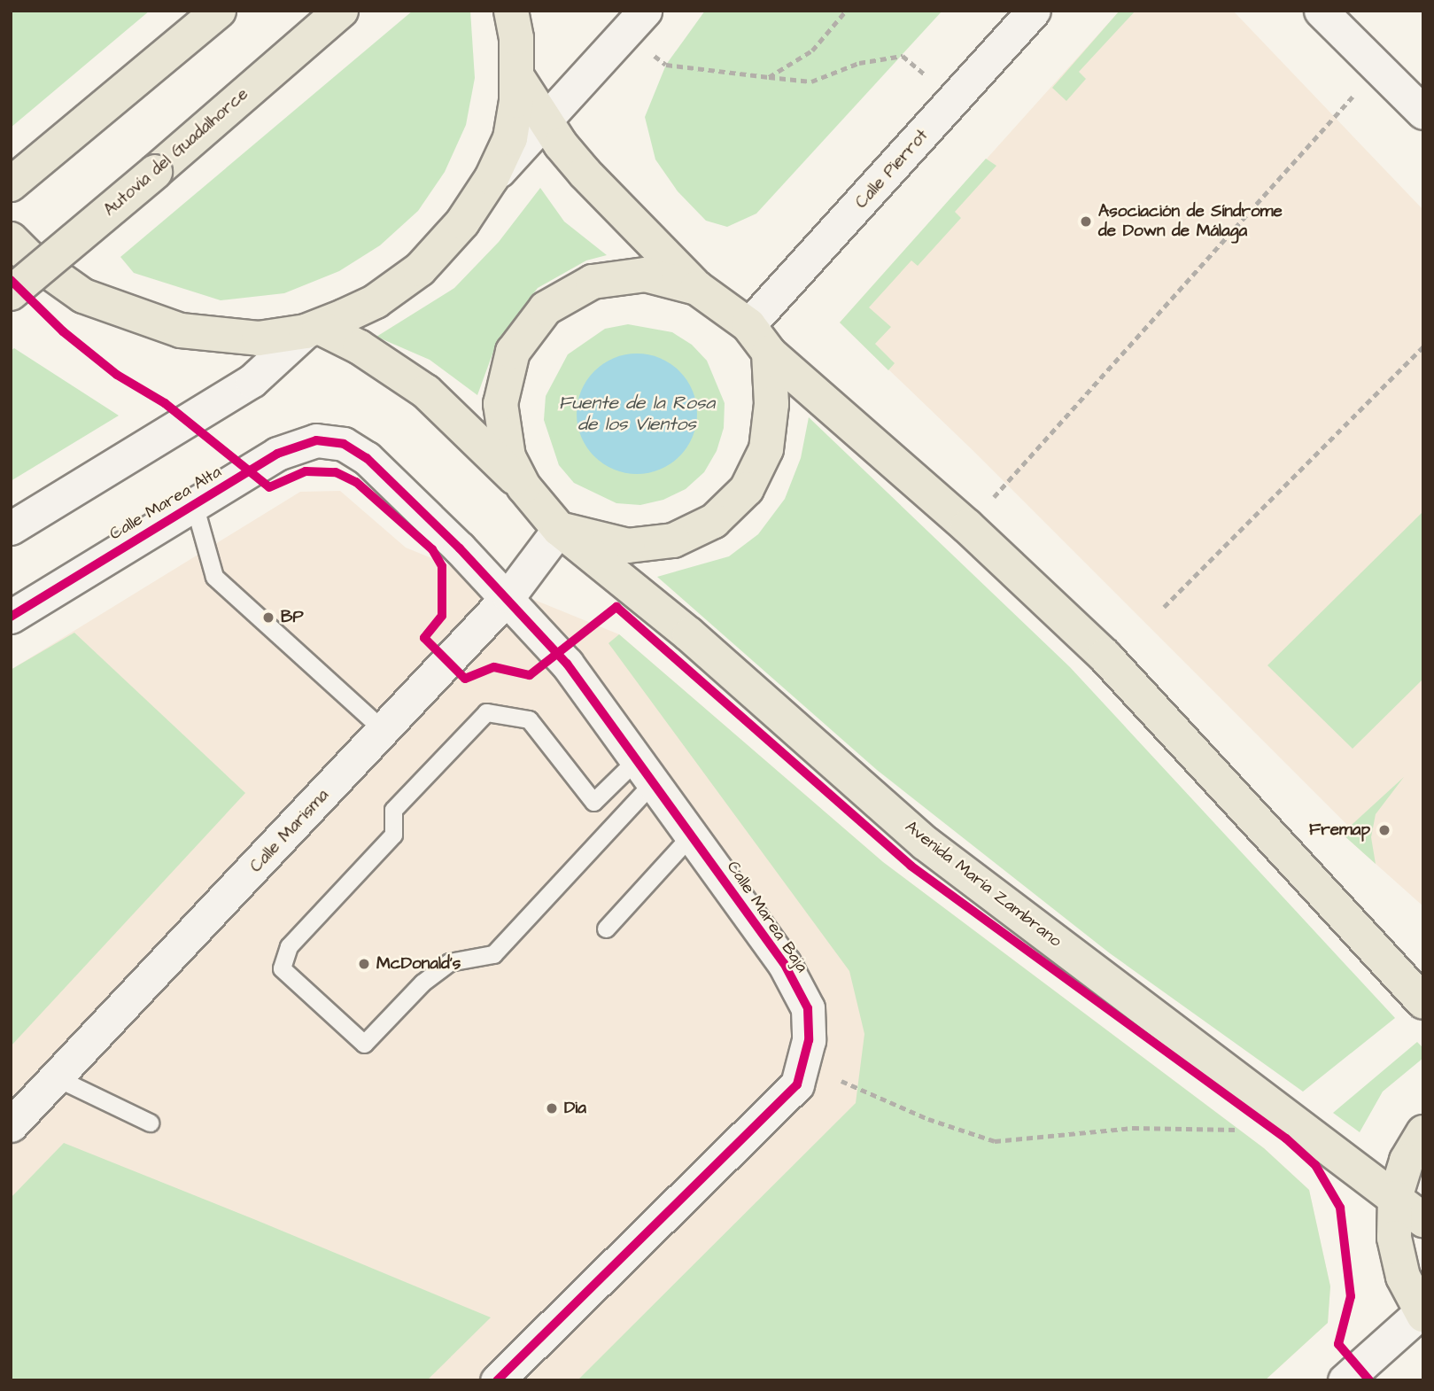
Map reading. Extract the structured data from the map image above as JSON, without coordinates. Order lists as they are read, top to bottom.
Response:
{
  "streets": {
    "main road": ["Autovía del Guadalhorce", "Avenida María Zambrano"],
    "street": [
      "Calle Pierrot",
      "Calle Marea Alta",
      "Calle Marisma",
      "Calle Marea Baja"
    ]
  },
  "crossings": [
    ["Calle Marea Alta", "Calle Marisma"],
    ["Calle Marea Alta", "Calle Marea Baja"],
    ["Calle Marisma", "Avenida María Zambrano"],
    ["Calle Marisma", "Calle Marea Baja"]
  ],
  "water": ["Fuente de la Rosa de los Vientos"],
  "places": [
    "Asociación de Síndrome de Down de Málaga",
    "BP",
    "Fremap",
    "McDonald's",
    "Dia"
  ]
}
